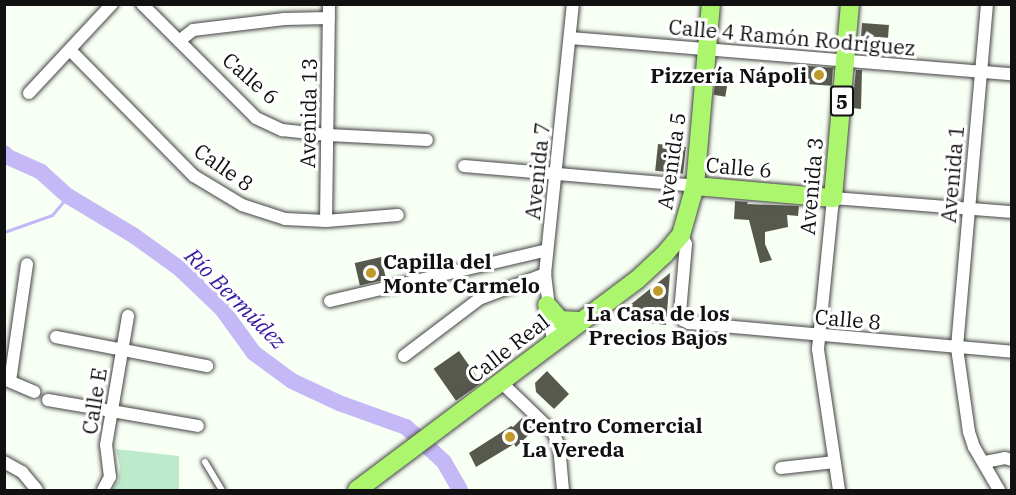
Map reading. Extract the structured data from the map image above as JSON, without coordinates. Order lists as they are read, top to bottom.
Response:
{
  "streets": {
    "main road": [
      "Calle 6",
      "5",
      "Avenida 5",
      "Avenida 3",
      "Calle Real"
    ],
    "street": [
      "Calle 4 Ramón Rodríguez",
      "Avenida 13",
      "Calle 8",
      "Avenida 7",
      "Avenida 1",
      "Calle E"
    ]
  },
  "crossings": [
    ["Calle 4 Ramón Rodríguez", "Avenida 5"],
    ["Calle 4 Ramón Rodríguez", "Avenida 7"],
    ["Calle 4 Ramón Rodríguez", "Avenida 1"],
    ["Calle 4 Ramón Rodríguez", "Avenida 3"],
    ["Calle 6", "Avenida 13"],
    ["Calle 6", "Avenida 5"],
    ["Calle 6", "Avenida 7"],
    ["Calle 6", "Avenida 1"],
    ["Calle 6", "Avenida 3"],
    ["Avenida 13", "Calle 8"],
    ["Avenida 5", "Calle 8"],
    ["Avenida 5", "Calle Real"],
    ["Calle 8", "Avenida 1"],
    ["Calle 8", "Avenida 3"],
    ["Avenida 7", "Calle Real"]
  ],
  "water": ["Río Bermúdez"],
  "places": [
    "Pizzería Nápoli",
    "Capilla del Monte Carmelo",
    "La Casa de los Precios Bajos",
    "Centro Comercial La Vereda"
  ]
}
